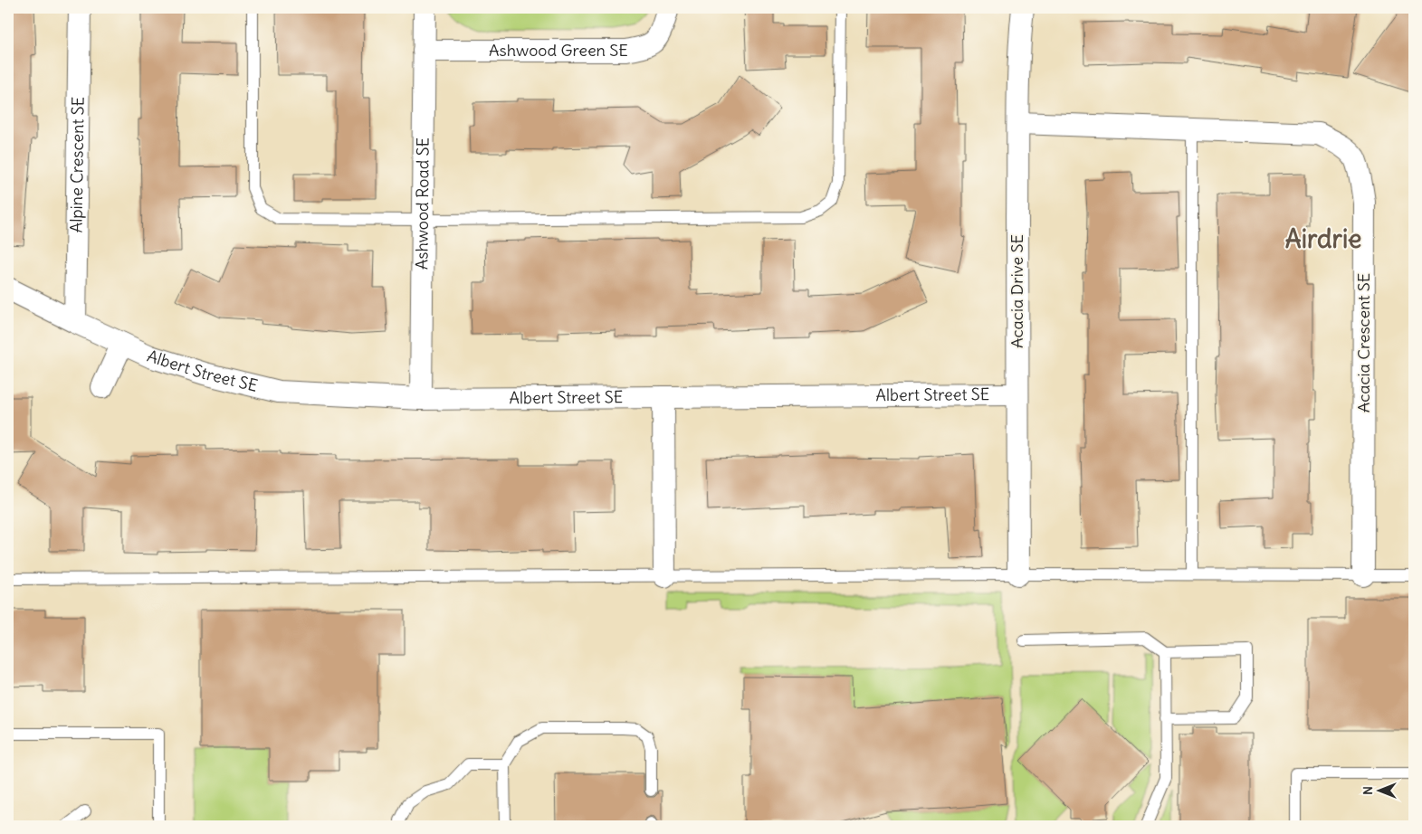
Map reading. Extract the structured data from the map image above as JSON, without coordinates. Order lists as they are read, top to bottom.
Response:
{
  "streets": {
    "street": [
      "Ashwood Green SE",
      "Alpine Crescent SE",
      "Ashwood Road SE",
      "Acacia Drive SE",
      "Acacia Crescent SE",
      "Albert Street SE"
    ]
  },
  "crossings": [
    ["Ashwood Green SE", "Ashwood Road SE"],
    ["Alpine Crescent SE", "Albert Street SE"],
    ["Ashwood Road SE", "Albert Street SE"],
    ["Acacia Drive SE", "Acacia Crescent SE"],
    ["Acacia Drive SE", "Albert Street SE"]
  ],
  "districts": ["Airdrie"],
  "north": "left"
}
